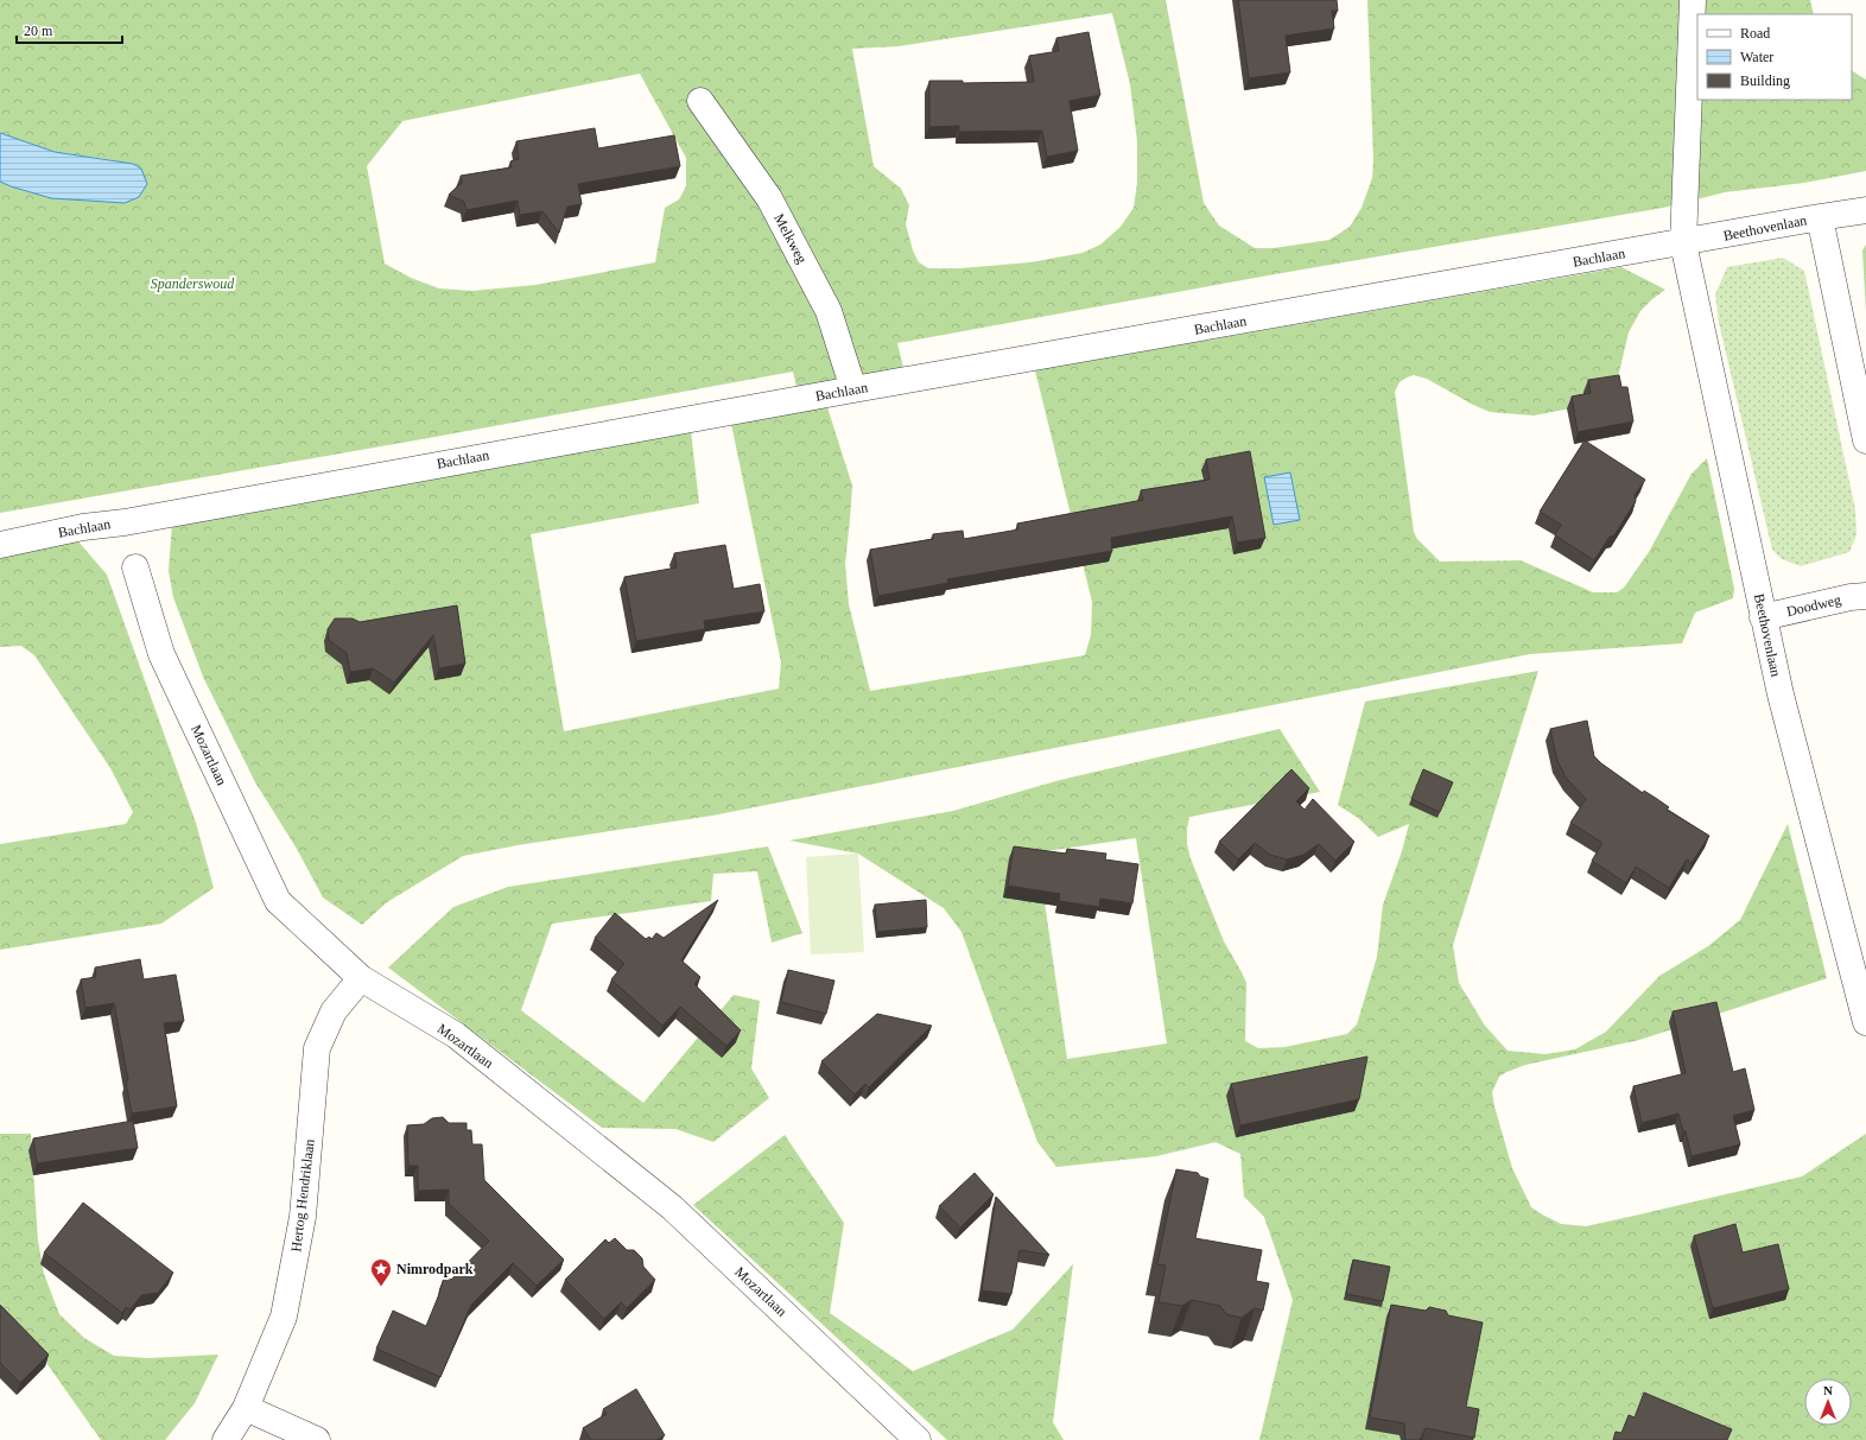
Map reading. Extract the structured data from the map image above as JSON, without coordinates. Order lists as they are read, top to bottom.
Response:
{
  "streets": {
    "street": [
      "Beethovenlaan",
      "Melkweg",
      "Bachlaan",
      "Doodweg",
      "Mozartlaan",
      "Hertog Hendriklaan"
    ]
  },
  "crossings": [
    ["Beethovenlaan", "Bachlaan"],
    ["Beethovenlaan", "Doodweg"],
    ["Melkweg", "Bachlaan"],
    ["Mozartlaan", "Hertog Hendriklaan"]
  ],
  "parks": ["Spanderswoud"],
  "places": {
    "place": ["Nimrodpark"]
  },
  "legend": ["Road", "Water", "Building"],
  "scale_bar": "20 m",
  "north": "top"
}
